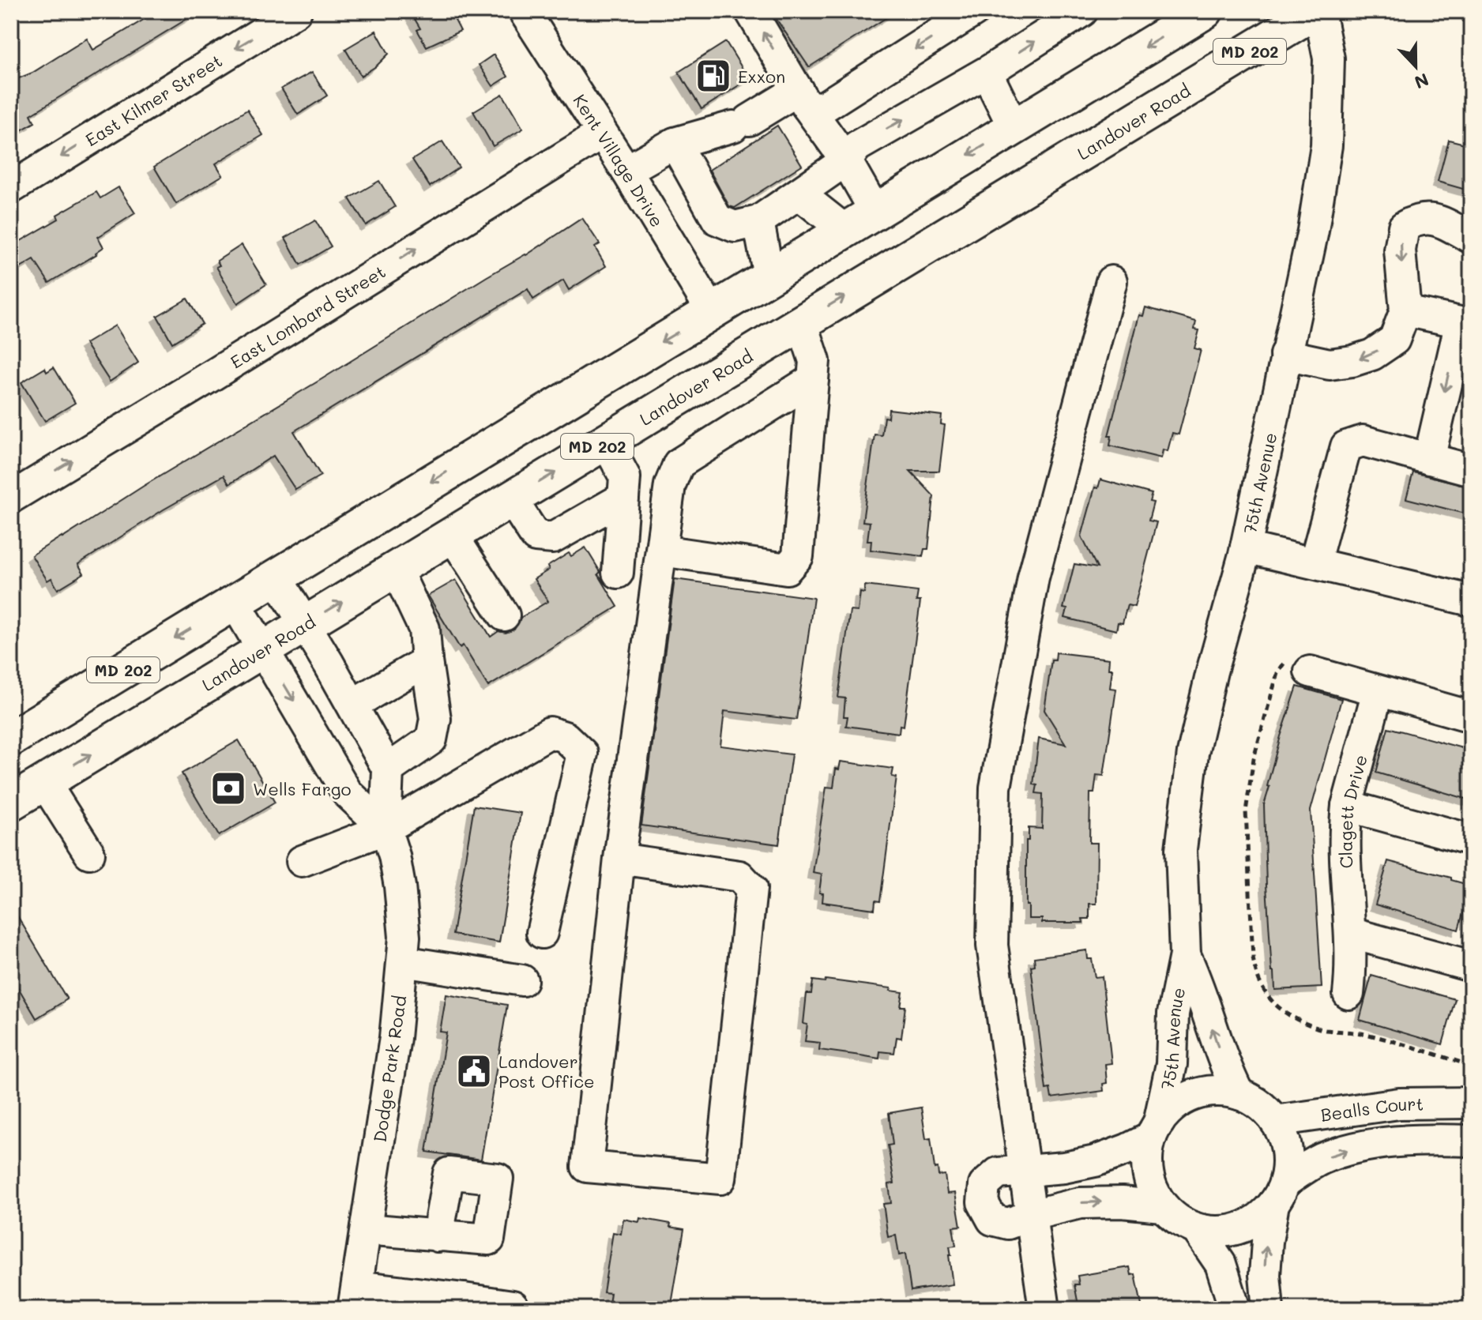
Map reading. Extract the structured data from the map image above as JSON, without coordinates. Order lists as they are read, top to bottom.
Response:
{
  "streets": {
    "main road": ["MD 202", "Landover Road"],
    "street": [
      "East Kilmer Street",
      "Kent Village Drive",
      "East Lombard Street",
      "75th Avenue",
      "Clagett Drive",
      "Dodge Park Road",
      "Bealls Court"
    ]
  },
  "crossings": [
    ["MD 202", "Kent Village Drive"],
    ["MD 202", "Dodge Park Road"],
    ["Landover Road", "75th Avenue"],
    ["Landover Road", "Dodge Park Road"],
    ["Kent Village Drive", "East Lombard Street"],
    ["75th Avenue", "Bealls Court"]
  ],
  "one_way": ["East Kilmer Street", "East Lombard Street"],
  "places": {
    "fuel station": ["Exxon"],
    "bank": ["Wells Fargo"],
    "public building": ["Landover Post Office"]
  },
  "north": "bottom"
}
